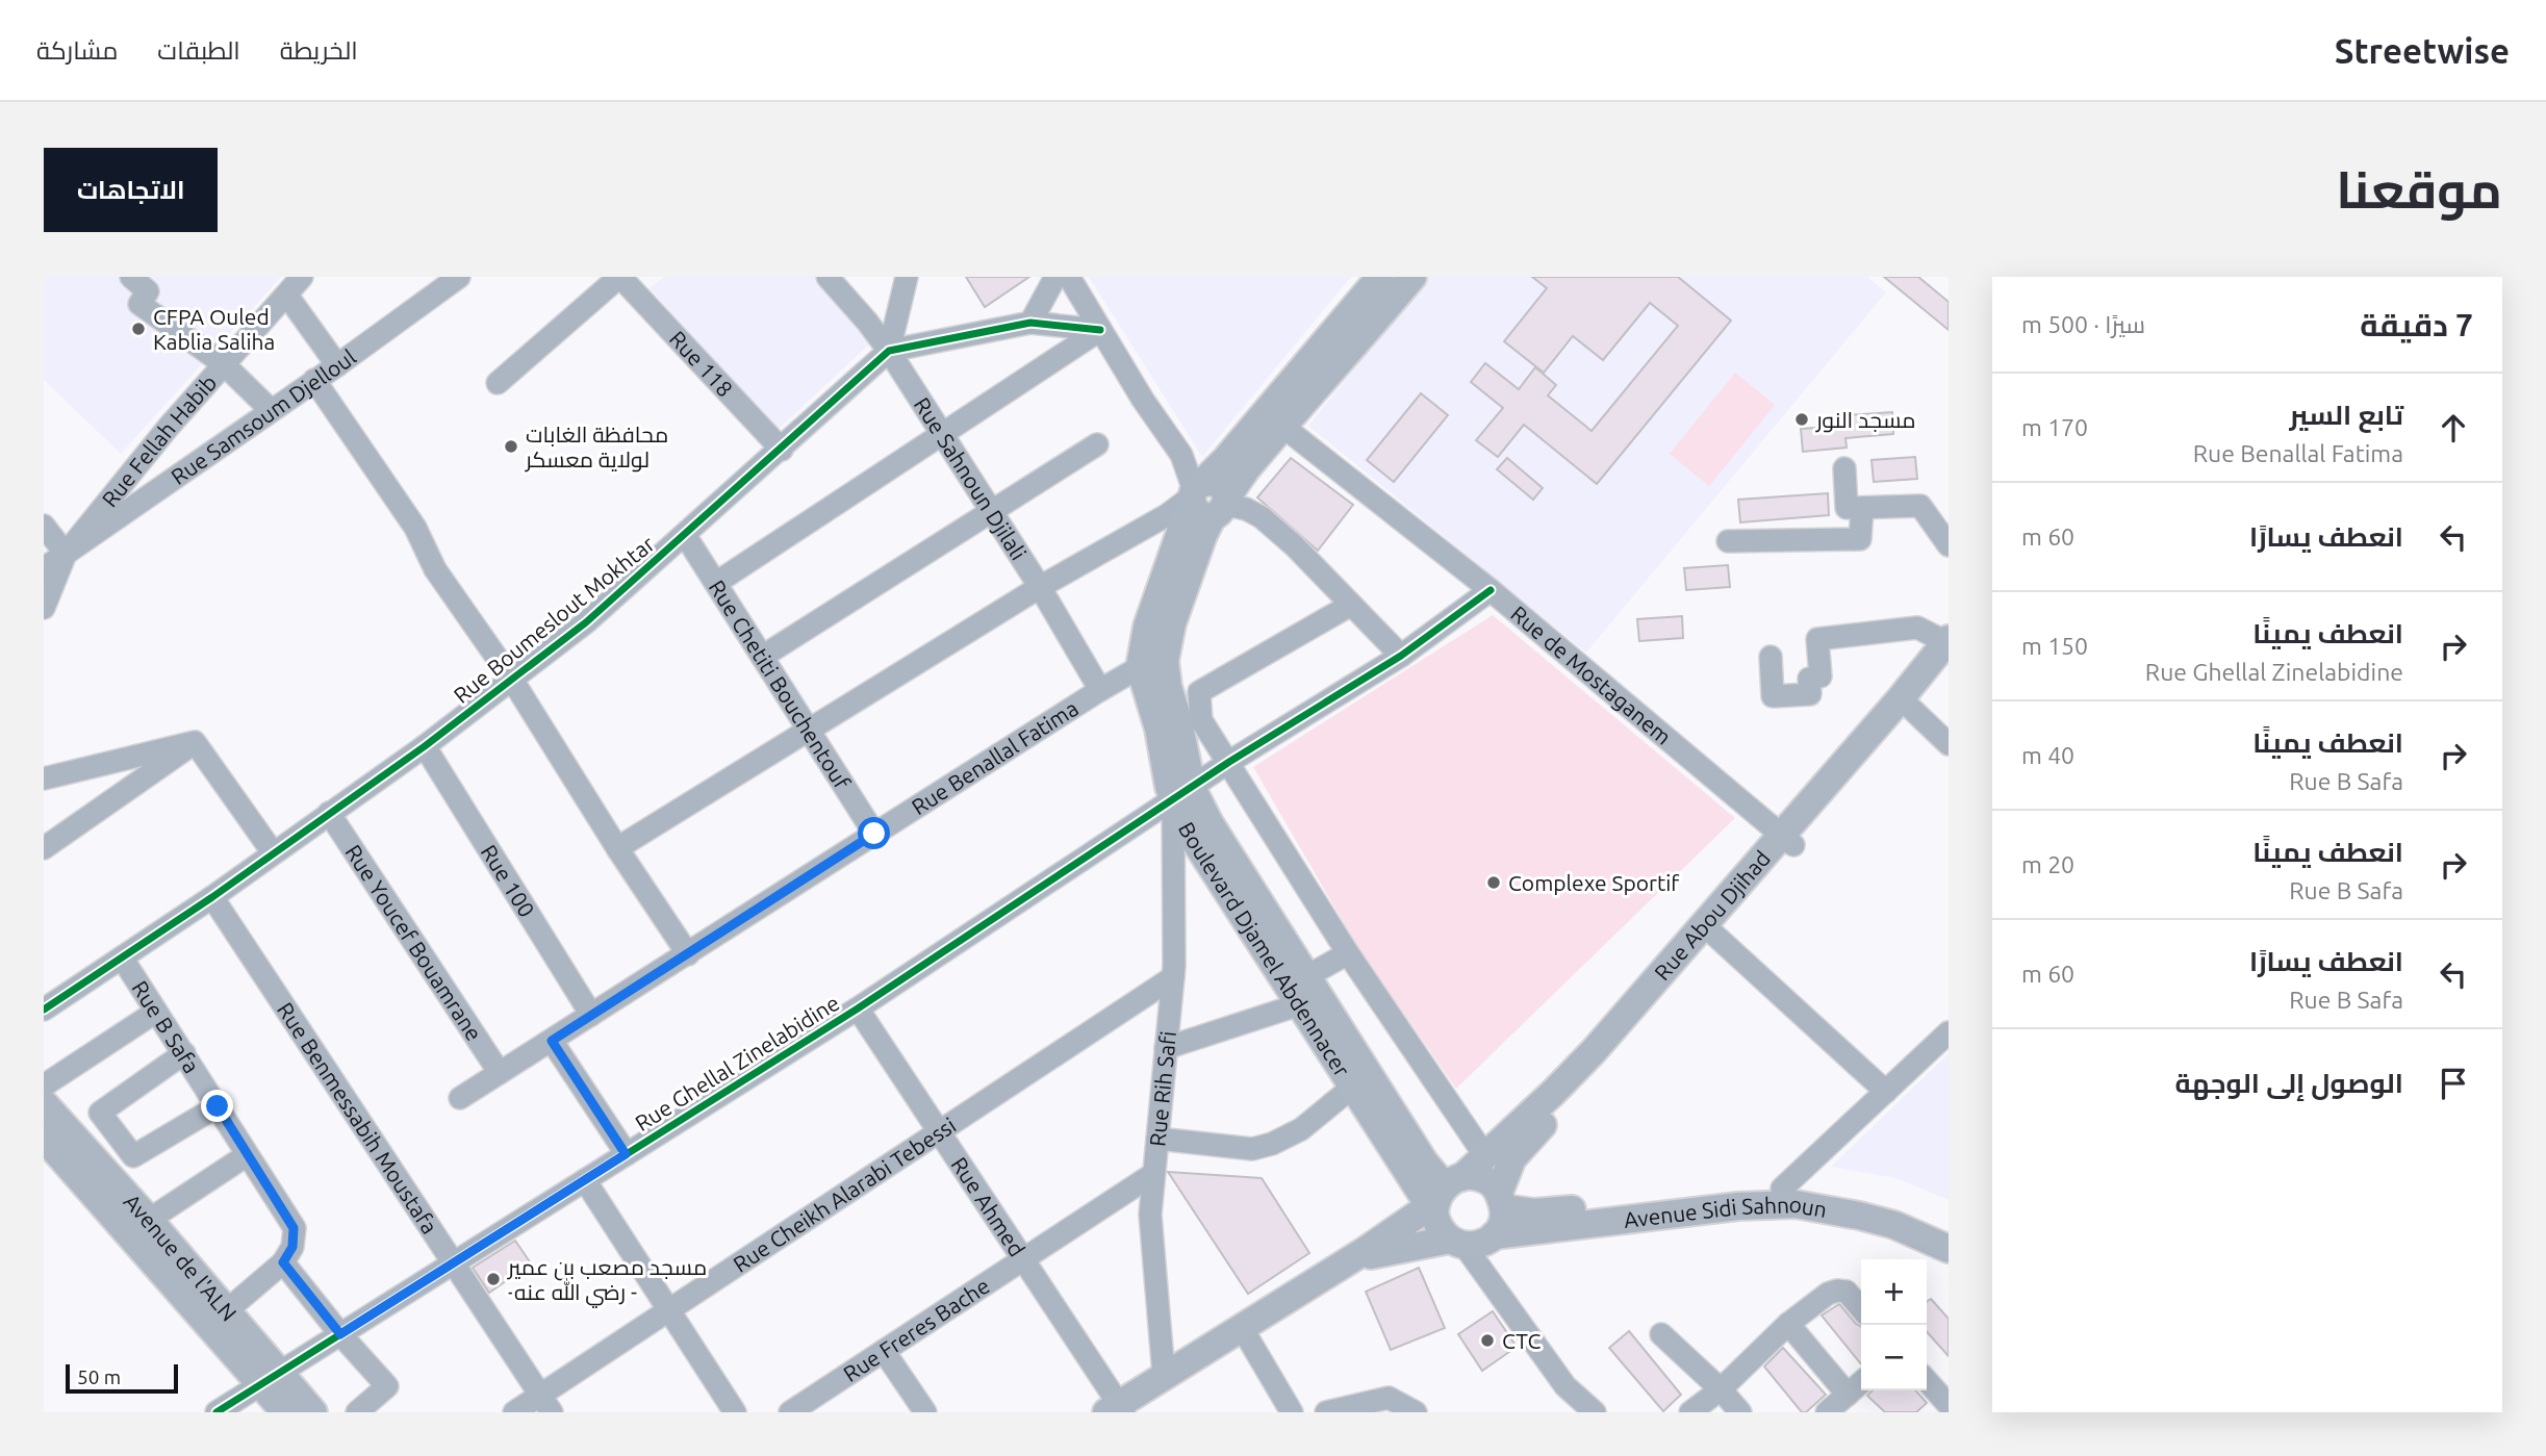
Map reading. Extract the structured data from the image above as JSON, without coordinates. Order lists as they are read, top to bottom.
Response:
{
  "streets": {
    "main road": [
      "Rue Abou Djihad",
      "Boulevard Djamel Abdennacer",
      "Avenue Sidi Sahnoun",
      "Avenue de l'ALN"
    ],
    "street": [
      "Rue 118",
      "Rue Samsoum Djelloul",
      "Rue Fellah Habib",
      "Rue Sahnoun Djilali",
      "Rue Boumeslout Mokhtar",
      "Rue de Mostaganem",
      "Rue Chetiti Bouchentouf",
      "Rue Benallal Fatima",
      "Rue 100",
      "Rue Youcef Bouamrane",
      "Rue B Safa",
      "Rue Ghellal Zinelabidine",
      "Rue Rih Safi",
      "Rue Benmessabih Moustafa",
      "Rue Cheikh Alarabi Tebessi",
      "Rue Ahmed",
      "Rue Freres Bache"
    ]
  },
  "crossings": [
    ["Rue 118", "Rue Boumeslout Mokhtar"],
    ["Rue Samsoum Djelloul", "Rue Fellah Habib"],
    ["Rue Sahnoun Djilali", "Rue Boumeslout Mokhtar"],
    ["Rue Sahnoun Djilali", "Rue Benallal Fatima"],
    ["Rue Boumeslout Mokhtar", "Rue Chetiti Bouchentouf"],
    ["Rue Boumeslout Mokhtar", "Rue 100"],
    ["Rue Boumeslout Mokhtar", "Rue Youcef Bouamrane"],
    ["Rue Boumeslout Mokhtar", "Rue B Safa"],
    ["Rue Boumeslout Mokhtar", "Rue Benmessabih Moustafa"],
    ["Rue de Mostaganem", "Rue Abou Djihad"],
    ["Rue de Mostaganem", "Boulevard Djamel Abdennacer"],
    ["Rue de Mostaganem", "Rue Ghellal Zinelabidine"],
    ["Rue Chetiti Bouchentouf", "Rue Benallal Fatima"],
    ["Rue Benallal Fatima", "Rue 100"],
    ["Rue Benallal Fatima", "Rue Youcef Bouamrane"],
    ["Rue Benallal Fatima", "Boulevard Djamel Abdennacer"],
    ["Rue Abou Djihad", "Boulevard Djamel Abdennacer"],
    ["Rue Abou Djihad", "Avenue Sidi Sahnoun"],
    ["Boulevard Djamel Abdennacer", "Rue Ghellal Zinelabidine"],
    ["Boulevard Djamel Abdennacer", "Rue Rih Safi"],
    ["Boulevard Djamel Abdennacer", "Avenue Sidi Sahnoun"],
    ["Rue Ghellal Zinelabidine", "Rue Rih Safi"],
    ["Rue Ghellal Zinelabidine", "Rue Benmessabih Moustafa"],
    ["Rue Ghellal Zinelabidine", "Rue Ahmed"],
    ["Rue Ghellal Zinelabidine", "Avenue de l'ALN"],
    ["Rue Rih Safi", "Rue Cheikh Alarabi Tebessi"],
    ["Rue Rih Safi", "Rue Freres Bache"],
    ["Rue Benmessabih Moustafa", "Rue Cheikh Alarabi Tebessi"],
    ["Rue Cheikh Alarabi Tebessi", "Rue Ahmed"],
    ["Rue Ahmed", "Rue Freres Bache"]
  ],
  "places": [
    "CFPA Ouled Kablia Saliha",
    "مسجد النور",
    "محافظة الغابات لولاية معسكر",
    "Complexe Sportif",
    "مسجد مصعب بن عمير -رضي الله عنه -",
    "CTC"
  ],
  "scale_bar": "50 m",
  "page": {
    "header": "Streetwise",
    "nav": ["الخريطة", "الطبقات", "مشاركة"],
    "title": "موقعنا",
    "buttons": "الاتجاهات",
    "heading": ["7 دقيقة", "سيرًا · 500 m"],
    "list": [
      ["تابع السير", "Rue Benallal Fatima", "170 m"],
      ["انعطف يسارًا", "60 m"],
      ["انعطف يمينًا", "Rue Ghellal Zinelabidine", "150 m"],
      ["انعطف يمينًا", "Rue B Safa", "40 m"],
      ["انعطف يمينًا", "Rue B Safa", "20 m"],
      ["انعطف يسارًا", "Rue B Safa", "60 m"],
      "الوصول إلى الوجهة"
    ],
    "map_buttons": ["+", "−"],
    "scale": "50 m"
  }
}
